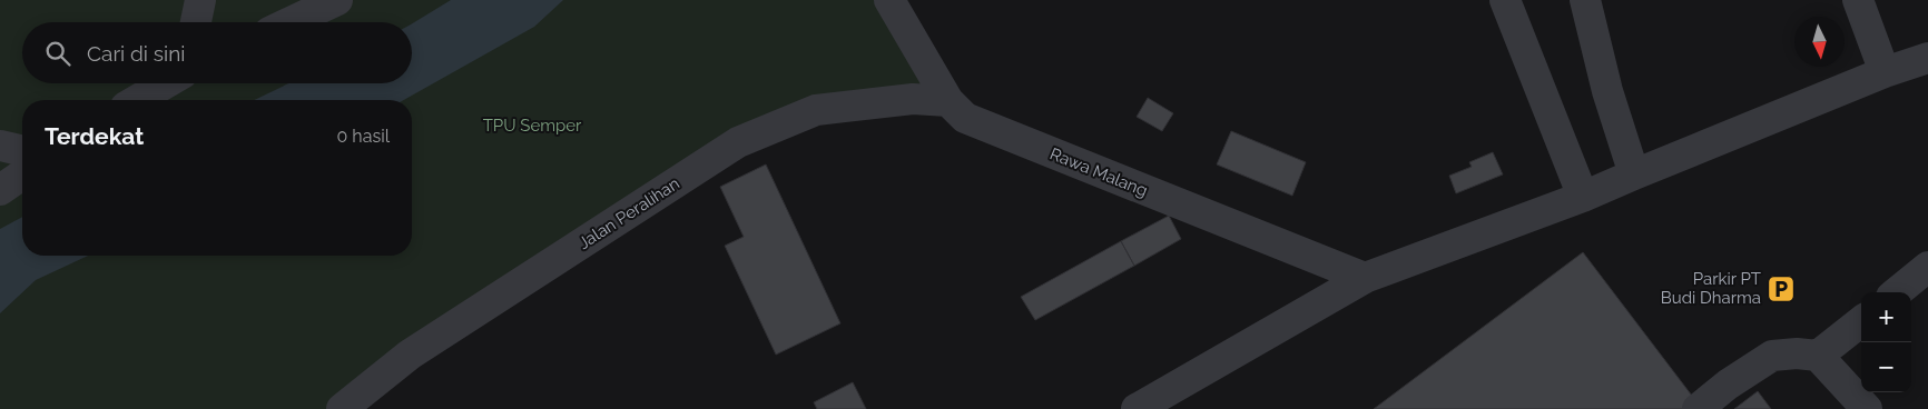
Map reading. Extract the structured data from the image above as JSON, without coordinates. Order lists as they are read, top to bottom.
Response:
{
  "streets": {
    "street": ["Rawa Malang", "Jalan Peralihan"]
  },
  "crossings": [
    ["Rawa Malang", "Jalan Peralihan"]
  ],
  "parks": ["TPU Semper"],
  "places": {
    "parking": ["Parkir PT Budi Dharma"]
  },
  "north": "bottom",
  "page": {
    "search": "Cari di sini",
    "heading": ["Terdekat", "0 hasil"],
    "map_buttons": ["+", "−"]
  }
}
